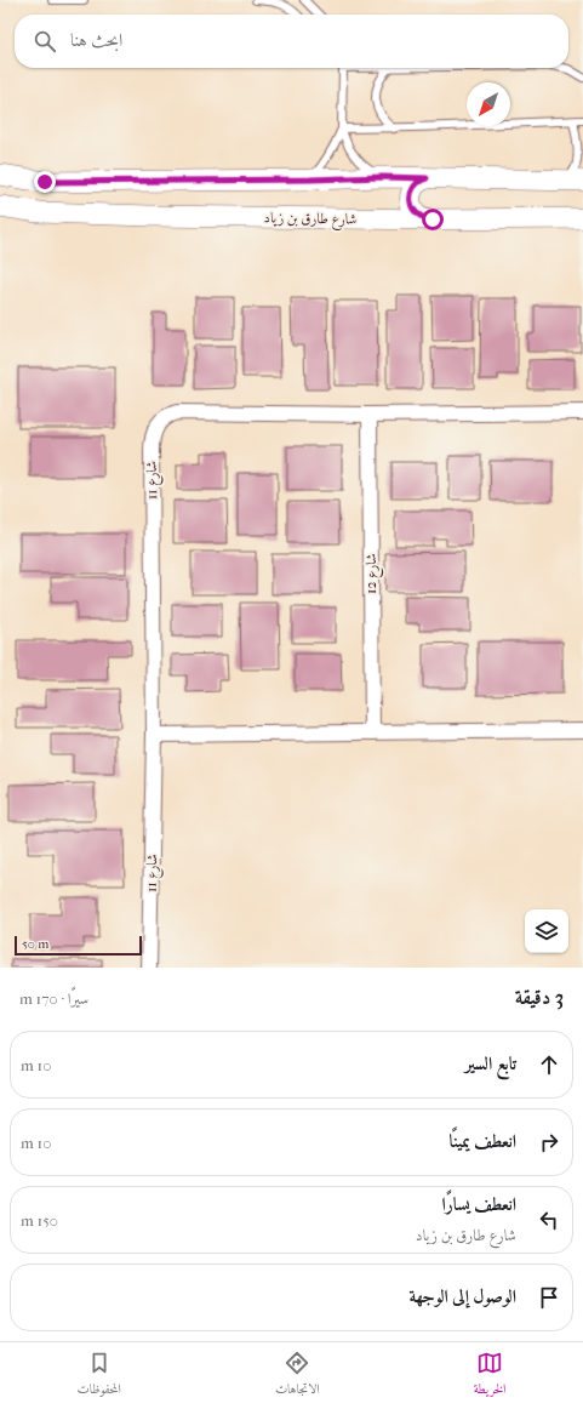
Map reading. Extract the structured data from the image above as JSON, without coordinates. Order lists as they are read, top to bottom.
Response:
{
  "streets": {
    "main road": ["شارع طارق بن زياد"],
    "street": ["شارع 11", "شارع 12"]
  },
  "crossings": [
    ["شارع 11", "شارع 12"]
  ],
  "scale_bar": "50 m",
  "north": "bottom left",
  "page": {
    "search": "ابحث هنا",
    "scale": "50 m",
    "heading": ["3 دقيقة", "سيرًا · 170 m"],
    "list": [
      ["تابع السير", "10 m"],
      ["انعطف يمينًا", "10 m"],
      ["انعطف يسارًا", "شارع طارق بن زياد", "150 m"],
      "الوصول إلى الوجهة"
    ],
    "nav": ["الخريطة", "الاتجاهات", "المحفوظات"]
  }
}
